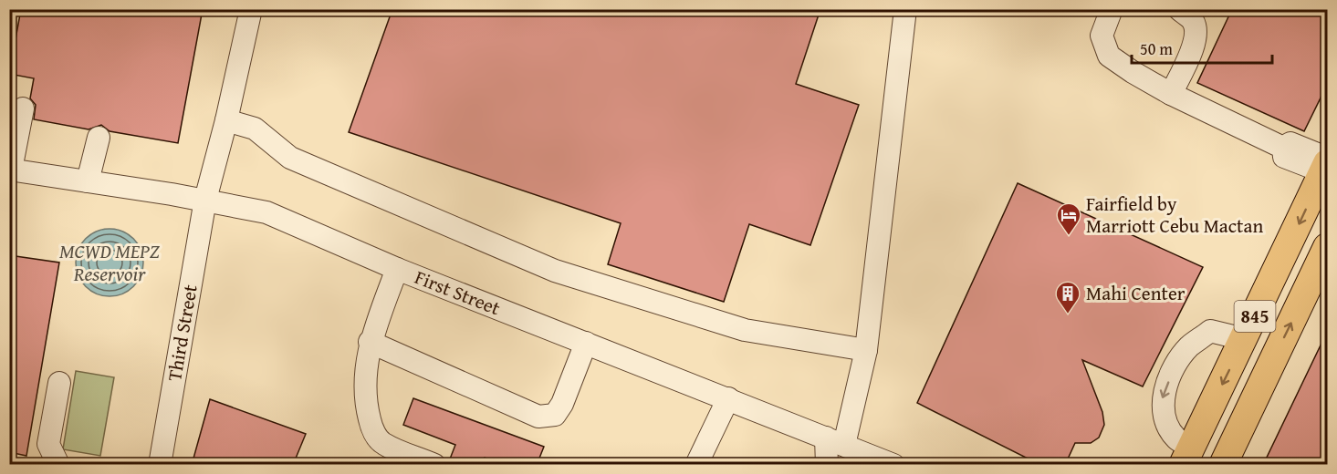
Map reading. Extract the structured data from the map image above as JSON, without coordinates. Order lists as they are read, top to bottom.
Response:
{
  "streets": {
    "main road": ["845"],
    "street": ["First Street", "Third Street"]
  },
  "crossings": [
    ["First Street", "Third Street"]
  ],
  "water": ["MCWD MEPZ Reservoir"],
  "places": {
    "hotel": ["Fairfield by Marriott Cebu Mactan"],
    "building": ["Mahi Center"]
  },
  "scale_bar": "50 m"
}
